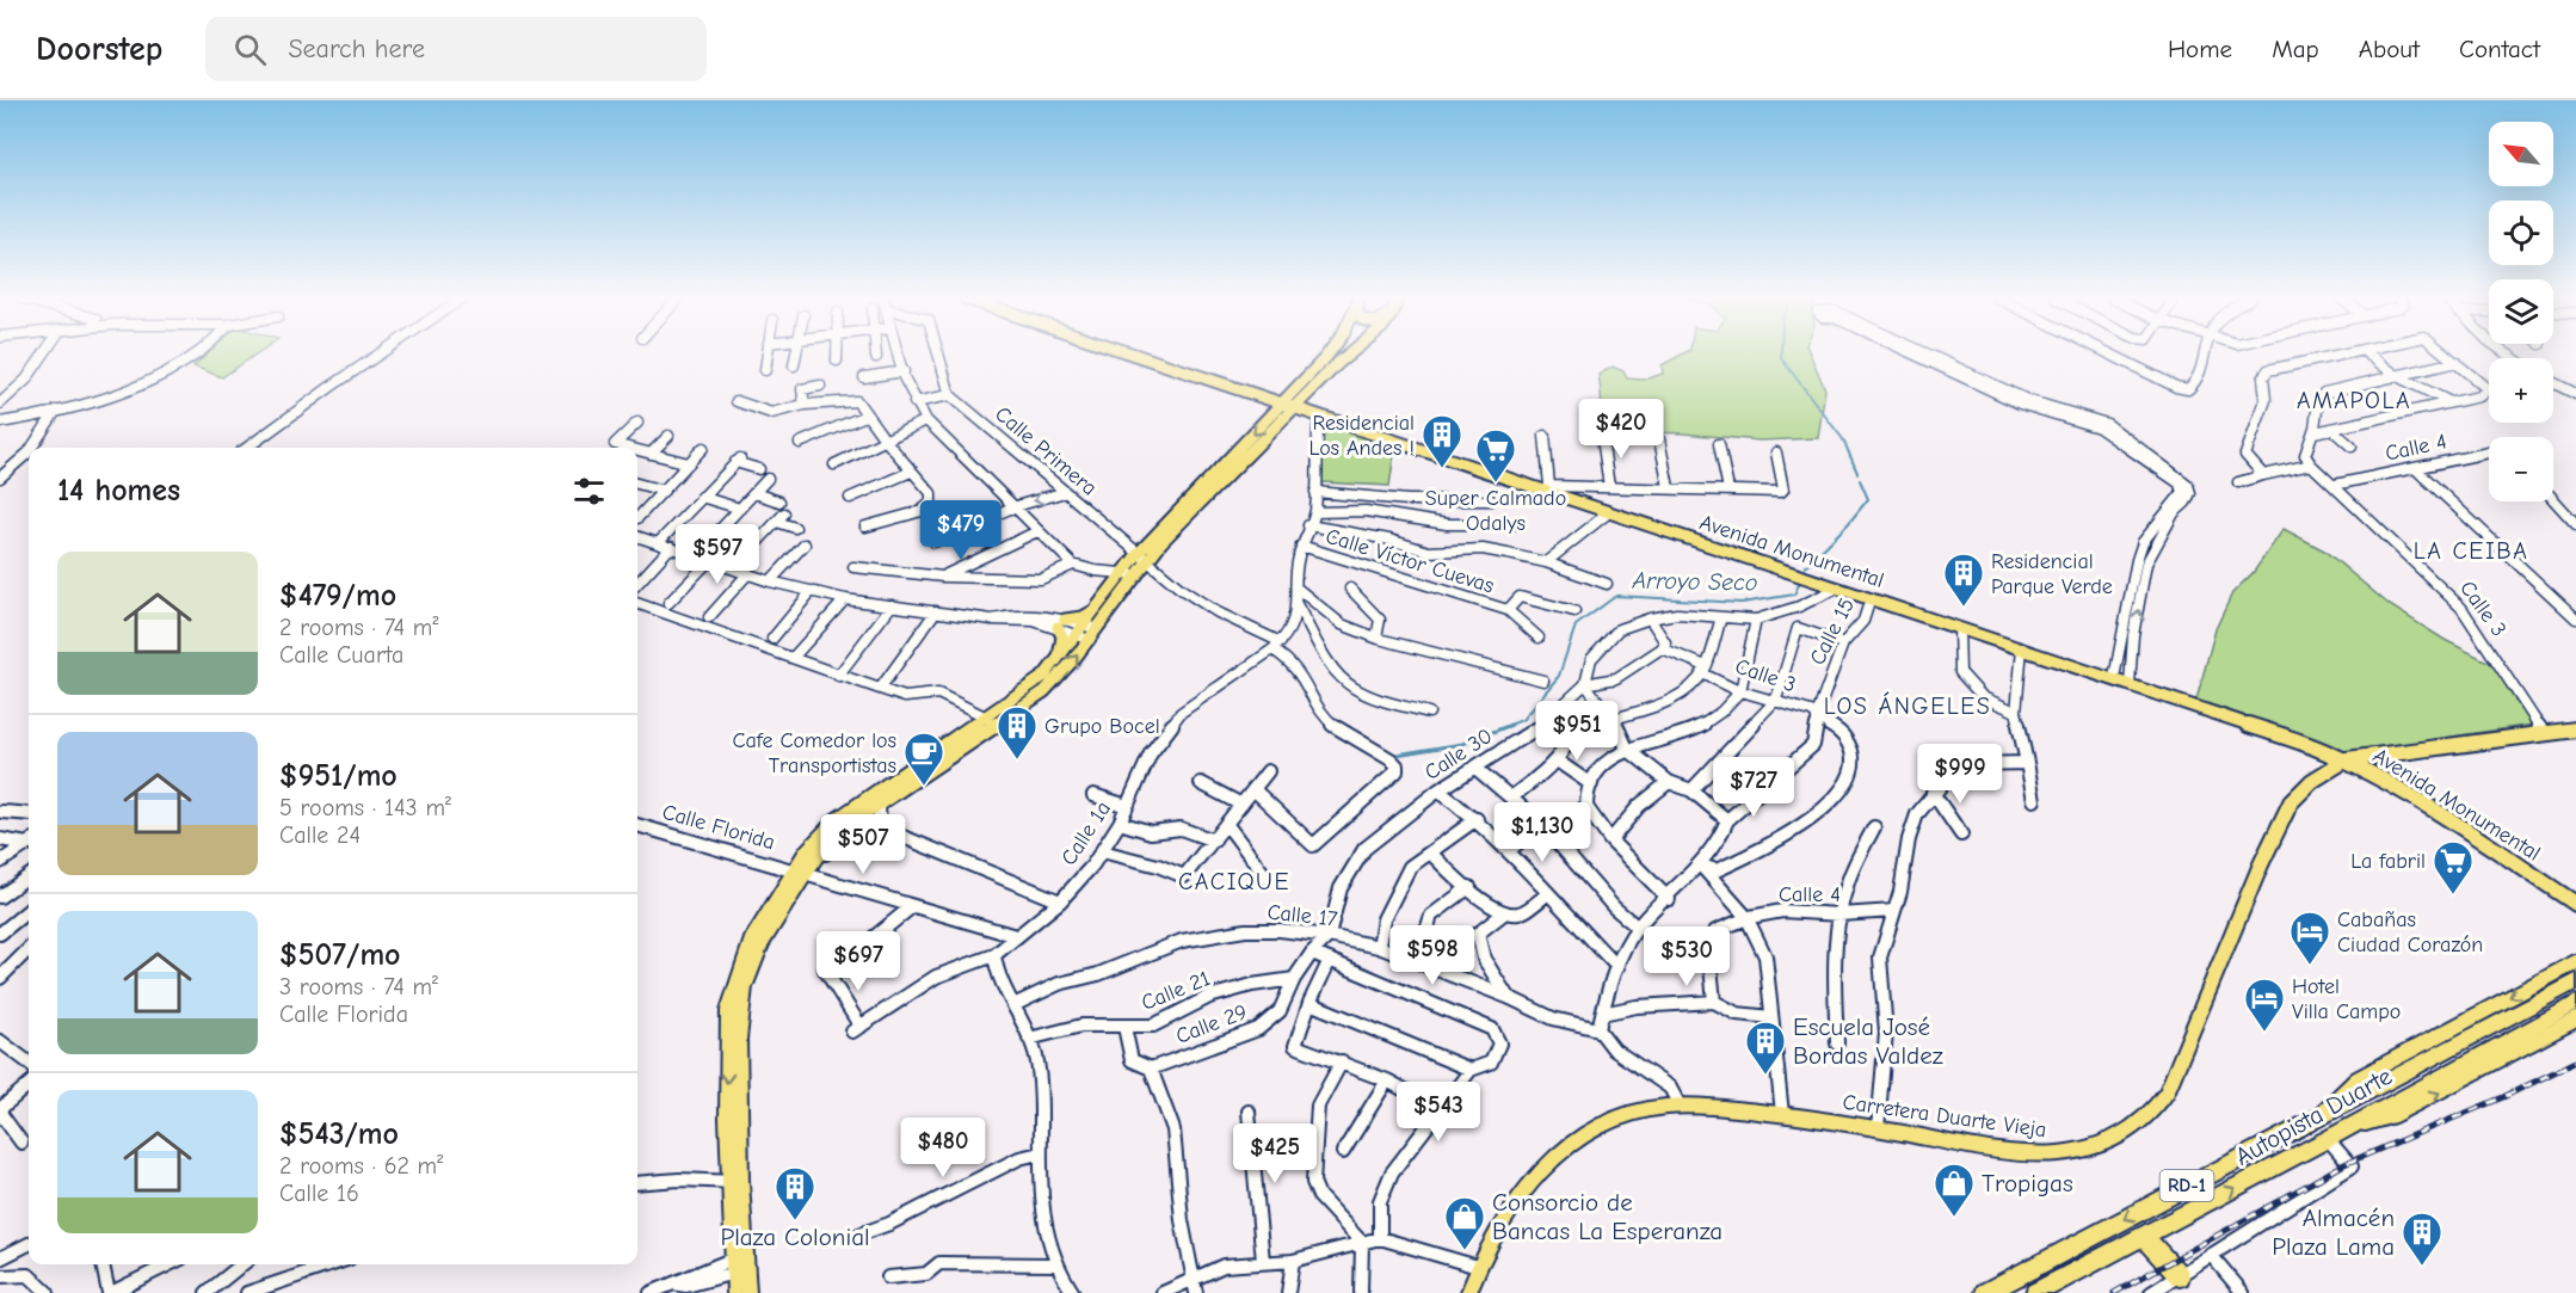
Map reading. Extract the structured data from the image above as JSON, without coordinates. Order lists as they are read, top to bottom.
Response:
{
  "streets": {
    "highway": ["Autopista Duarte", "RD-1"],
    "main road": ["Avenida Monumental", "Carretera Duarte Vieja"],
    "street": [
      "Calle 4",
      "Calle Primera",
      "Calle Víctor Cuevas",
      "Calle 3",
      "Calle 15",
      "Calle 30",
      "Calle Florida",
      "Calle 1a",
      "Calle 17",
      "Calle 21",
      "Calle 29"
    ]
  },
  "crossings": [
    ["Calle 4", "Calle 3"],
    ["Calle Primera", "Calle 1a"],
    ["Avenida Monumental", "Calle 15"],
    ["Avenida Monumental", "Calle 30"],
    ["Avenida Monumental", "Carretera Duarte Vieja"],
    ["Calle 3", "Calle 15"],
    ["Calle 3", "Carretera Duarte Vieja"],
    ["Calle 15", "Calle 17"],
    ["Calle 30", "Calle 17"],
    ["Calle 30", "Calle 29"],
    ["Calle Florida", "Calle 1a"],
    ["Calle 17", "Calle 29"],
    ["Calle 21", "Calle 29"]
  ],
  "districts": [
    "AMAPOLA",
    "LA CEIBA",
    "LOS ÁNGELES",
    "CACIQUE"
  ],
  "water": ["Arroyo Seco"],
  "places": {
    "building": [
      "Residencial Los Andes !",
      "Residencial Parque Verde",
      "Grupo Bocel",
      "Escuela José Bordas Valdez",
      "Plaza Colonial",
      "Almacén Plaza Lama"
    ],
    "supermarket": ["Super Calmado Odalys", "La fabril"],
    "cafe": ["Cafe Comedor los Transportistas"],
    "hotel": ["Cabañas Ciudad Corazón", "Hotel Villa Campo"],
    "shop": ["Tropigas", "Consorcio de Bancas La Esperanza"]
  },
  "north": "top left",
  "page": {
    "header": "Doorstep",
    "search": "Search here",
    "nav": [
      "Home",
      "Map",
      "About",
      "Contact"
    ],
    "map_buttons": ["+", "−"],
    "price": [
      "$420",
      "$479",
      "$597",
      "$951",
      "$999",
      "$727",
      "$1,130",
      "$507",
      "$598",
      "$530",
      "$697",
      "$543",
      "$480",
      "$425"
    ],
    "heading": "14 homes",
    "list": [
      {
        "name": "$479/mo",
        "note": "2 rooms · 74 m² · Calle Cuarta"
      },
      {
        "name": "$951/mo",
        "note": "5 rooms · 143 m² · Calle 24"
      },
      {
        "name": "$507/mo",
        "note": "3 rooms · 74 m² · Calle Florida"
      },
      {
        "name": "$543/mo",
        "note": "2 rooms · 62 m² · Calle 16"
      }
    ]
  }
}
